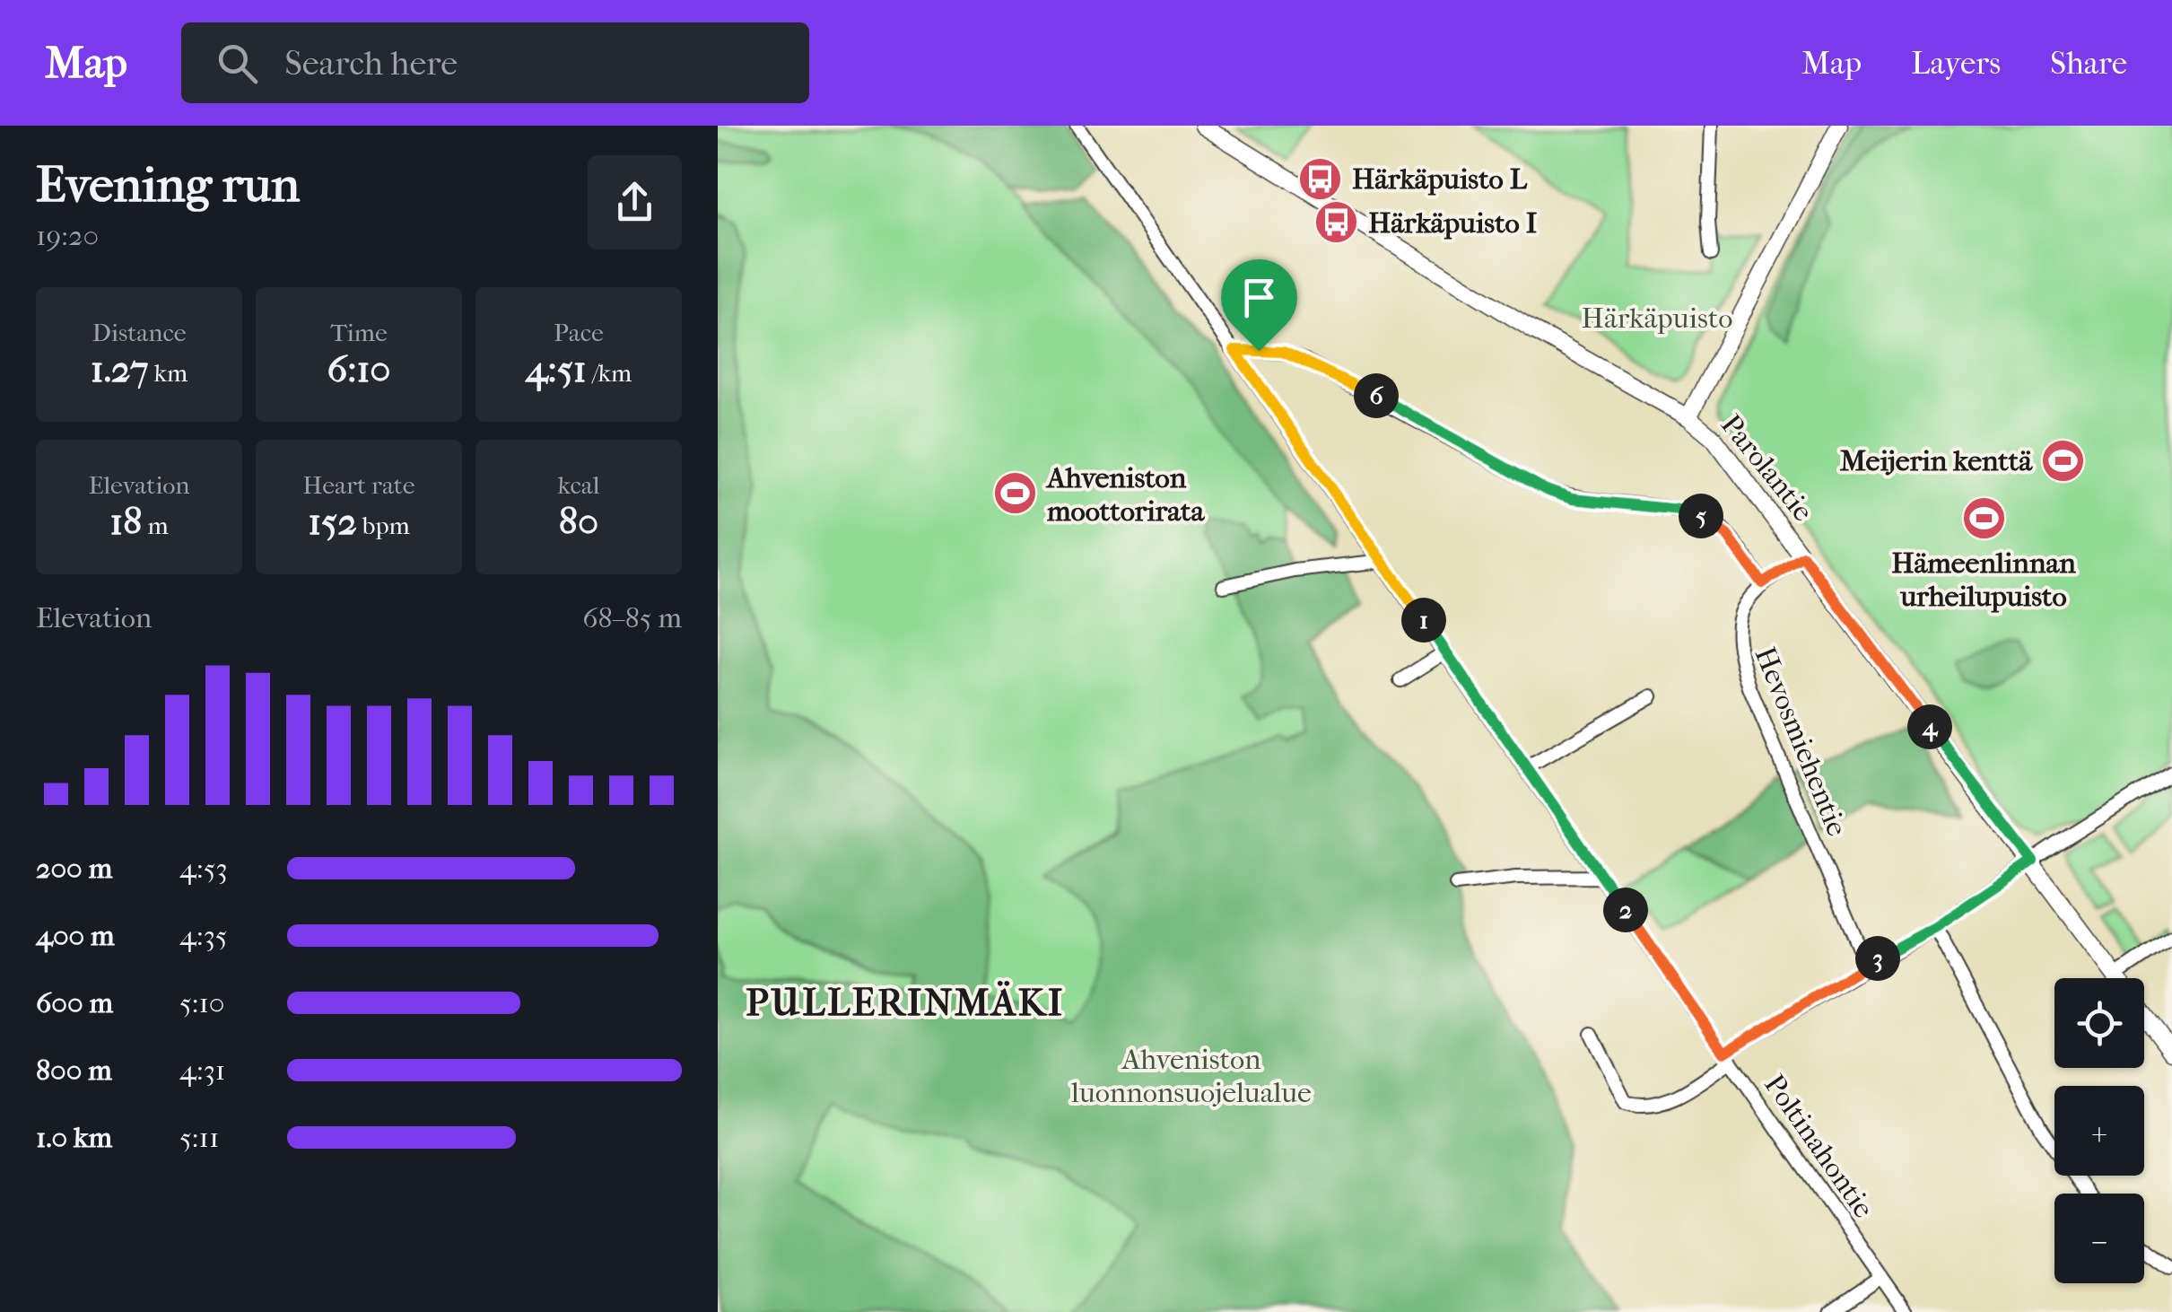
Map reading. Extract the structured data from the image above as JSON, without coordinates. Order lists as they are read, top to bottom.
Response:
{
  "streets": {
    "main road": ["Parolantie"],
    "street": ["Hevosmiehentie", "Poltinahontie"]
  },
  "crossings": [
    ["Parolantie", "Hevosmiehentie"]
  ],
  "districts": ["PULLERINMÄKI"],
  "parks": ["Härkäpuisto", "Ahveniston luonnonsuojelualue"],
  "places": {
    "bus stop": ["Härkäpuisto L", "Härkäpuisto I"],
    "sports": ["Meijerin kenttä", "Ahveniston moottorirata", "Hämeenlinnan urheilupuisto"]
  },
  "page": {
    "header": "Map",
    "search": "Search here",
    "nav": ["Map", "Layers", "Share"],
    "heading": ["Evening run", "19:20"],
    "stats": [
      ["Distance", "1.27 km"],
      ["Time", "6:10"],
      ["Pace", "4:51 /km"],
      ["Elevation", "18 m"],
      ["Heart rate", "152 bpm"],
      ["kcal", "80"]
    ],
    "pins": [
      "6",
      "5",
      "1",
      "4",
      "2",
      "3"
    ],
    "chart": ["Elevation", "68–85 m"],
    "list": [
      {
        "name": "200 m",
        "note": "4:53"
      },
      {
        "name": "400 m",
        "note": "4:35"
      },
      {
        "name": "600 m",
        "note": "5:10"
      },
      {
        "name": "800 m",
        "note": "4:31"
      },
      {
        "name": "1.0 km",
        "note": "5:11"
      }
    ],
    "map_buttons": ["+", "−"]
  }
}
